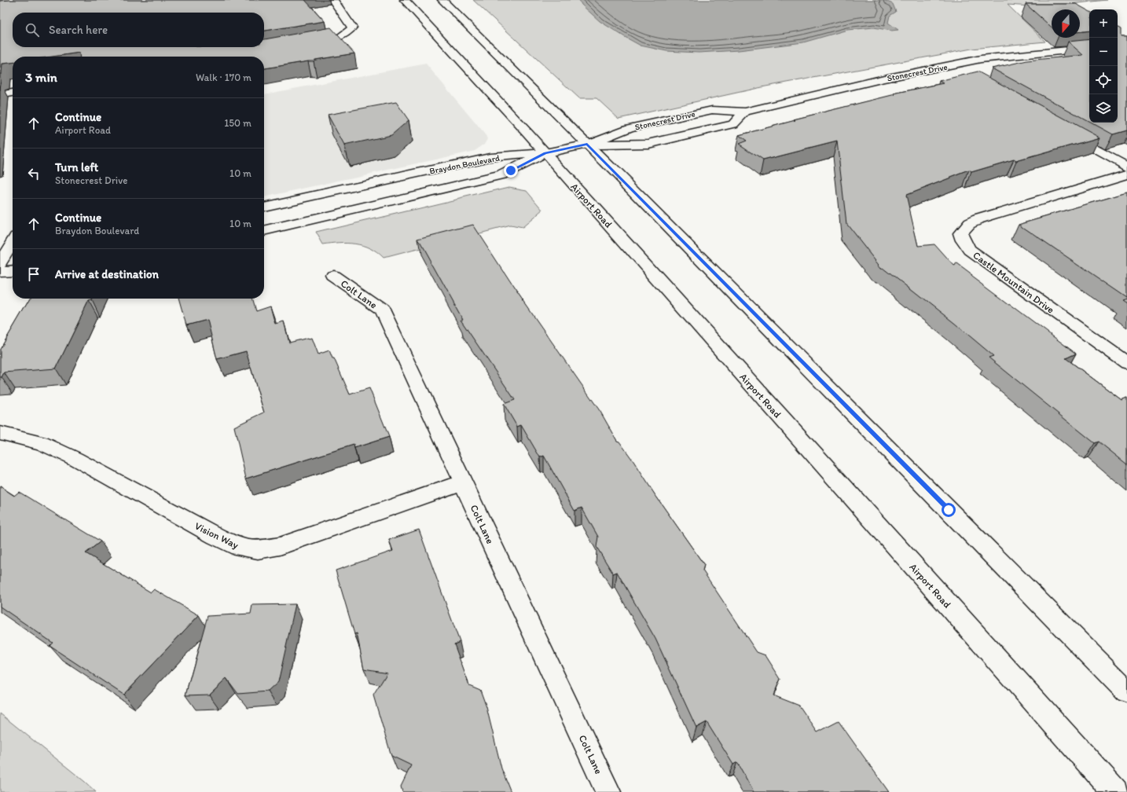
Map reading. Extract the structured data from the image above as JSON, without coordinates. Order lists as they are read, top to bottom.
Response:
{
  "streets": {
    "street": [
      "Stonecrest Drive",
      "Braydon Boulevard",
      "Airport Road",
      "Castle Mountain Drive",
      "Colt Lane",
      "Vision Way"
    ]
  },
  "crossings": [
    ["Stonecrest Drive", "Braydon Boulevard"],
    ["Stonecrest Drive", "Airport Road"],
    ["Braydon Boulevard", "Airport Road"],
    ["Colt Lane", "Vision Way"]
  ],
  "north": "bottom",
  "page": {
    "map_buttons": ["+", "−"],
    "search": "Search here",
    "heading": ["3 min", "Walk · 170 m"],
    "list": [
      ["Continue", "Airport Road", "150 m"],
      ["Turn left", "Stonecrest Drive", "10 m"],
      ["Continue", "Braydon Boulevard", "10 m"],
      "Arrive at destination"
    ]
  }
}
